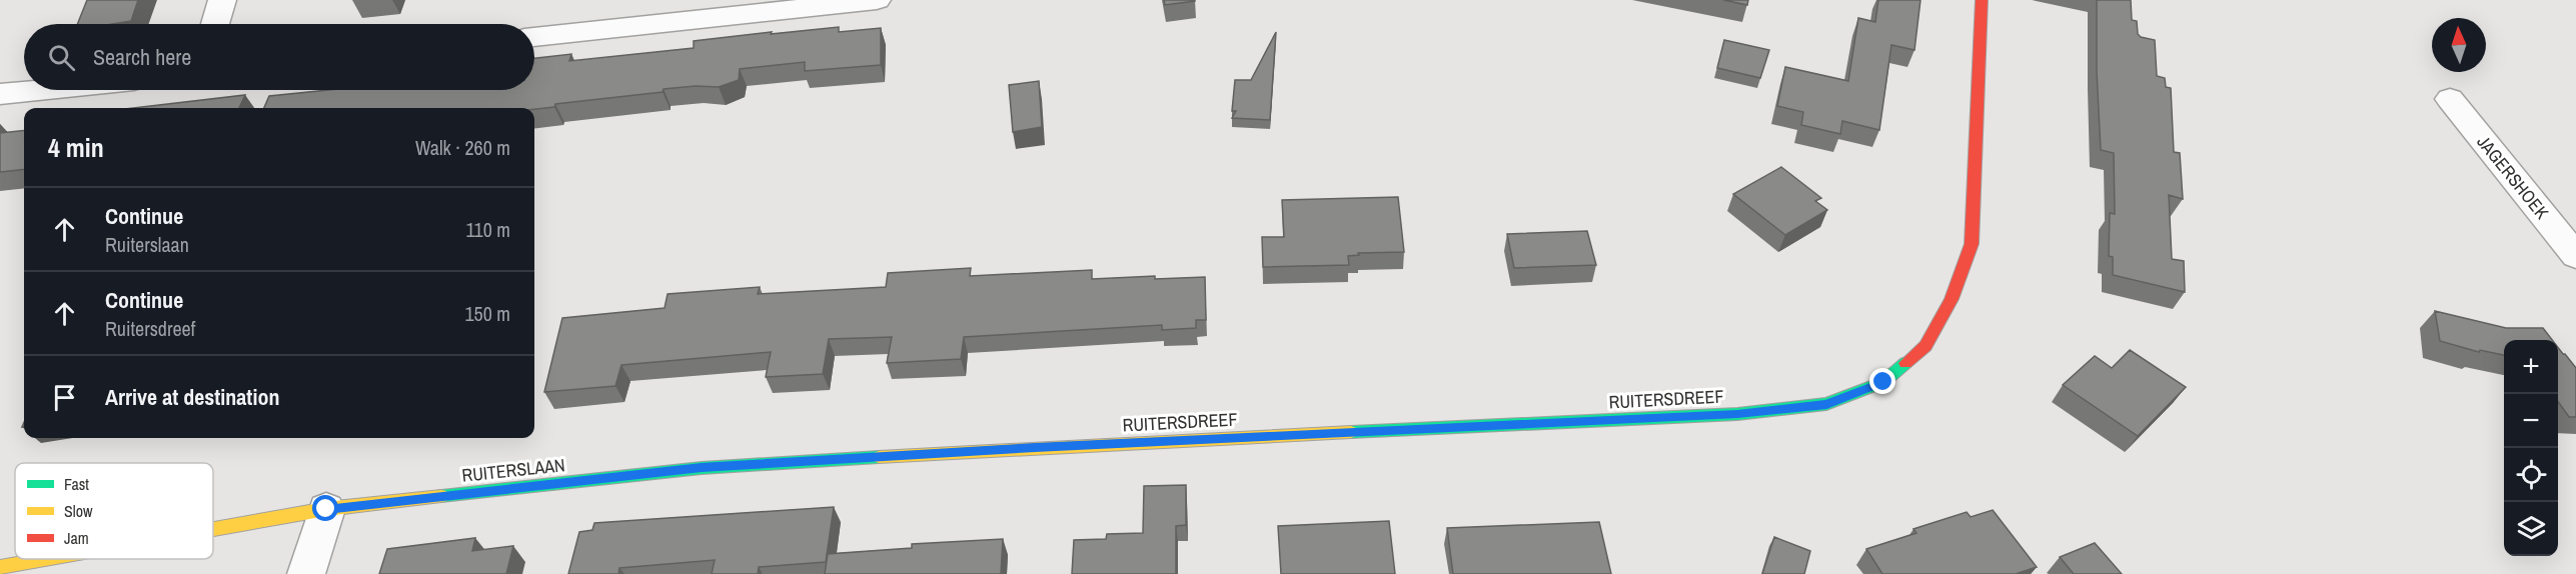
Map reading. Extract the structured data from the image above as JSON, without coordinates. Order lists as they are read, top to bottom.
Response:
{
  "streets": {
    "street": ["JAGERSHOEK", "RUITERSDREEF", "RUITERSLAAN"]
  },
  "crossings": [
    ["RUITERSDREEF", "RUITERSLAAN"]
  ],
  "legend": ["Fast", "Slow", "Jam"],
  "north": "top",
  "page": {
    "search": "Search here",
    "heading": ["4 min", "Walk · 260 m"],
    "list": [
      ["Continue", "Ruiterslaan", "110 m"],
      ["Continue", "Ruitersdreef", "150 m"],
      "Arrive at destination"
    ],
    "map_buttons": ["+", "−"]
  }
}
